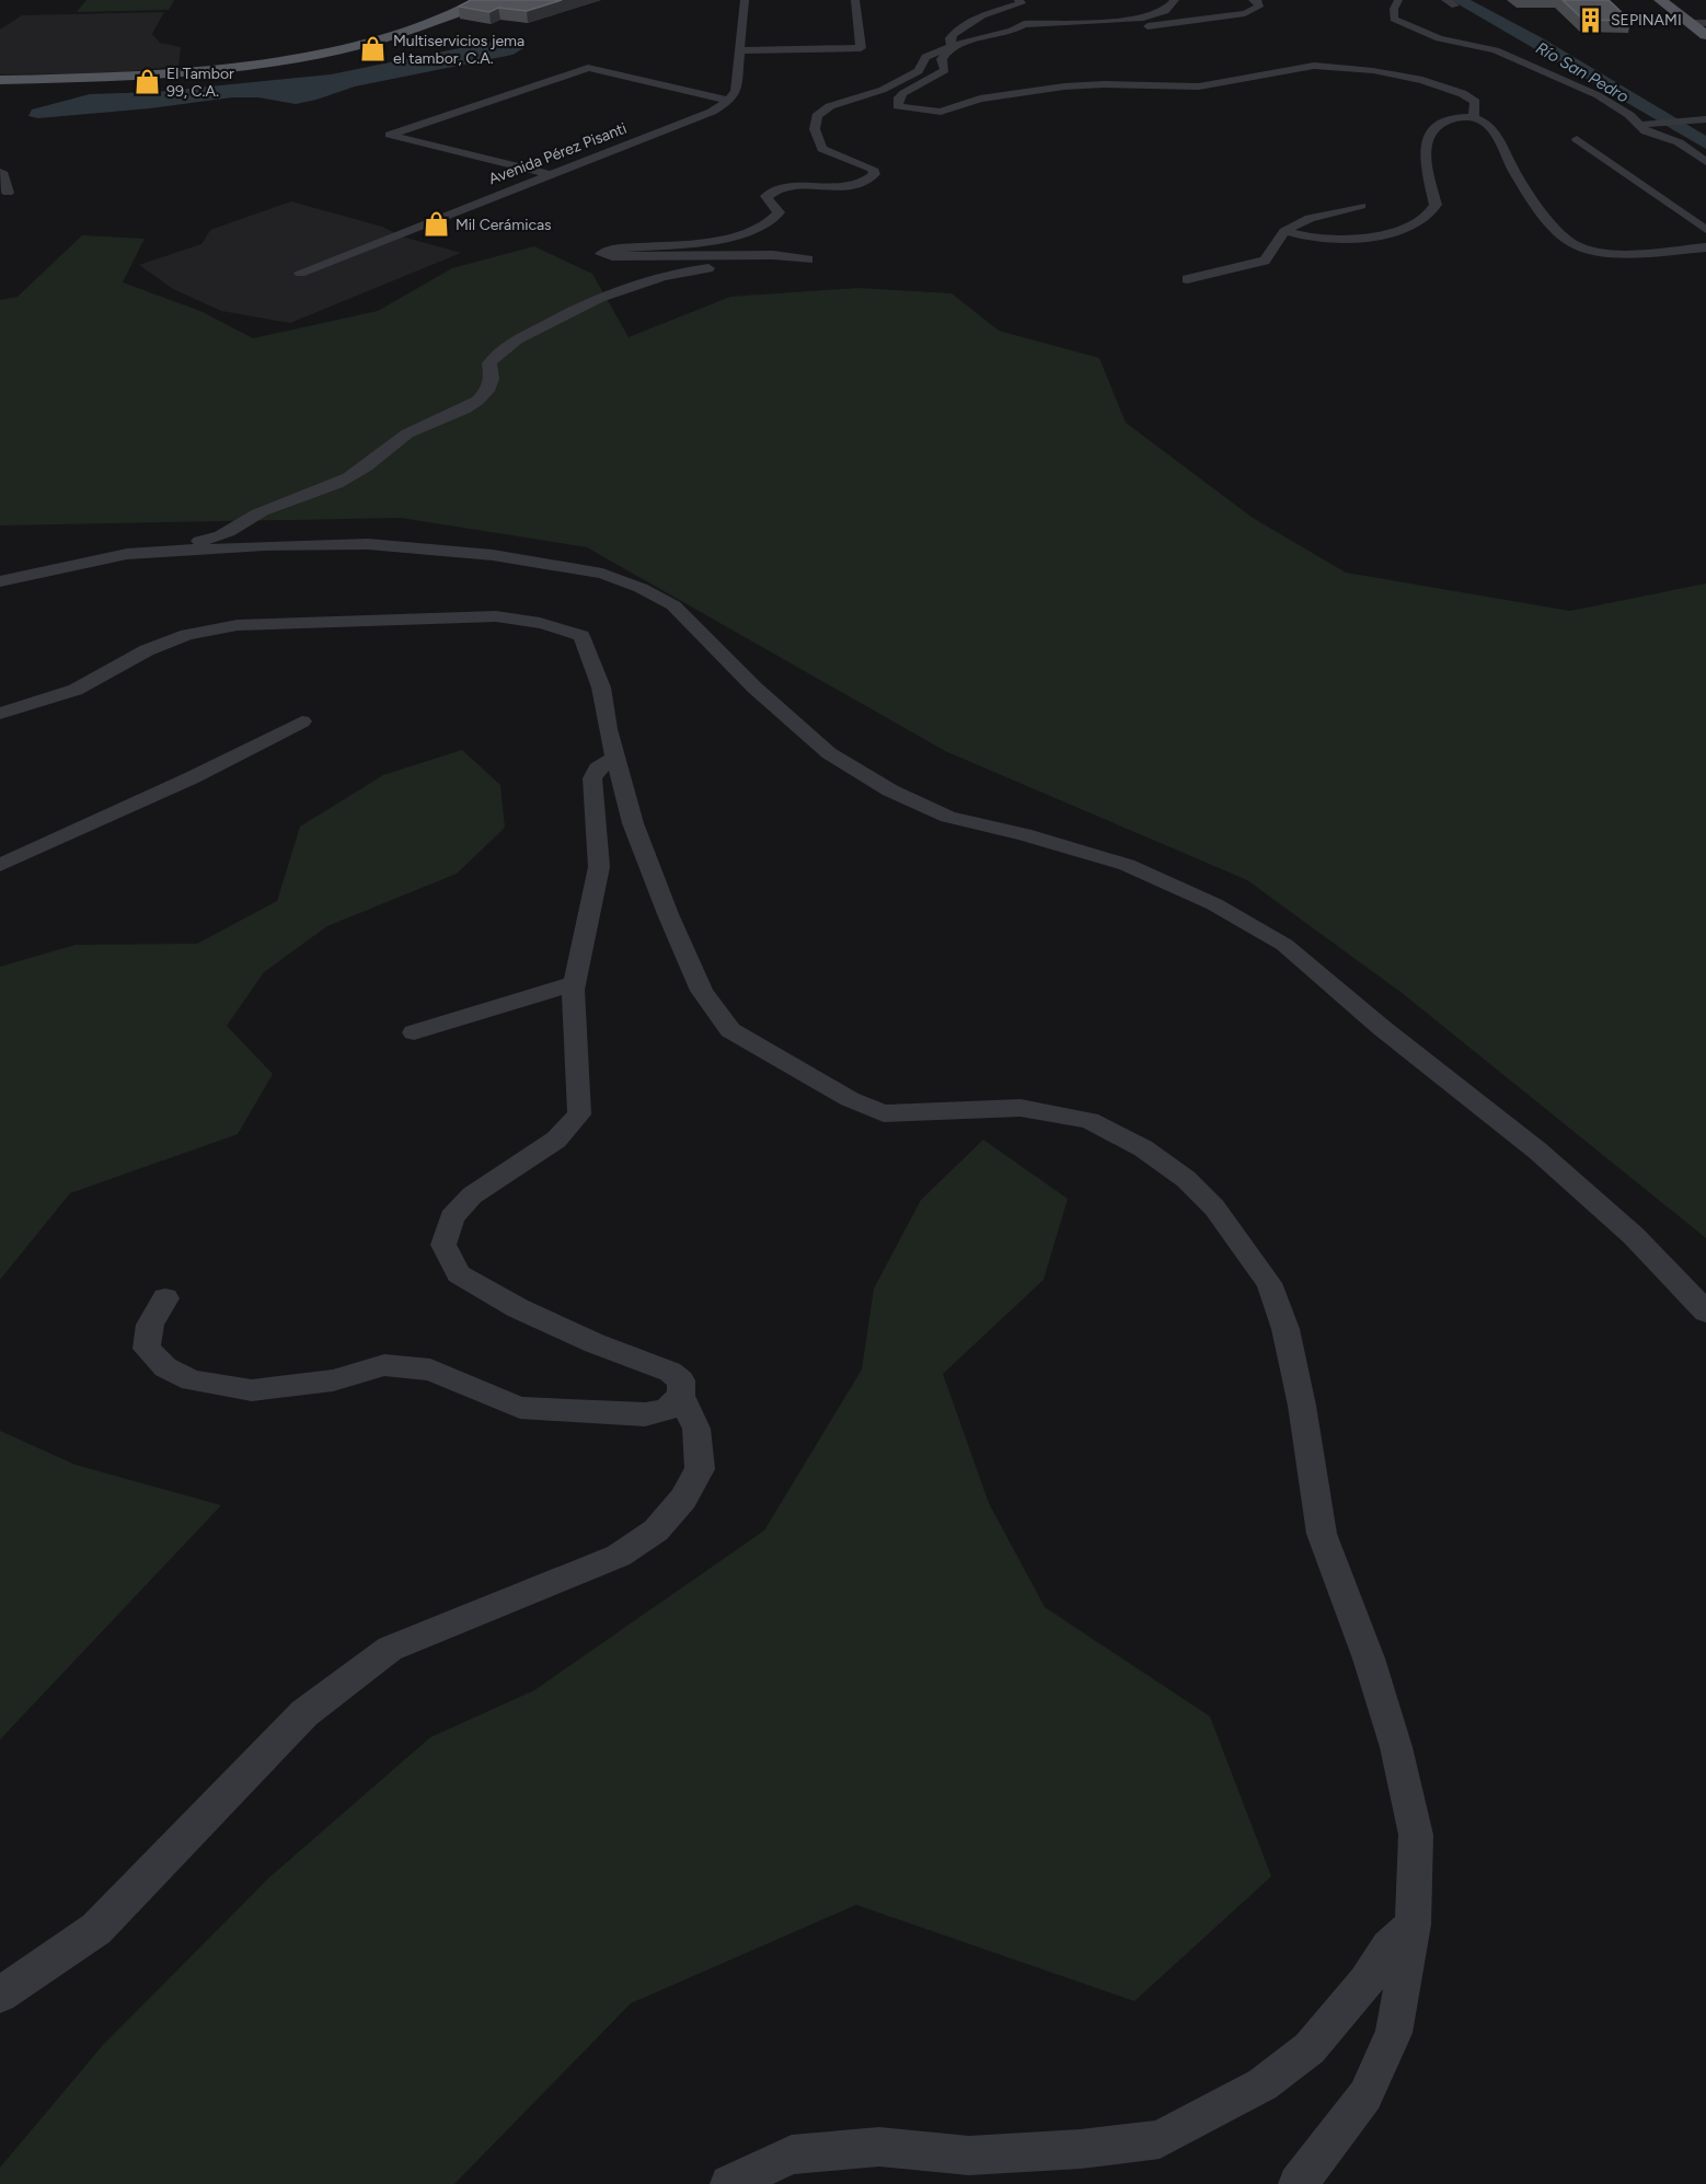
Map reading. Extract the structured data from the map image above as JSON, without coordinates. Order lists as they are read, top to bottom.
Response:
{
  "streets": {
    "street": ["Avenida Pérez Pisanti"]
  },
  "water": ["Río San Pedro"],
  "places": {
    "building": ["SEPINAMI"],
    "shop": ["Multiservicios jema el tambor, C.A.", "El Tambor 99, C.A.", "Mil Cerámicas"]
  }
}
